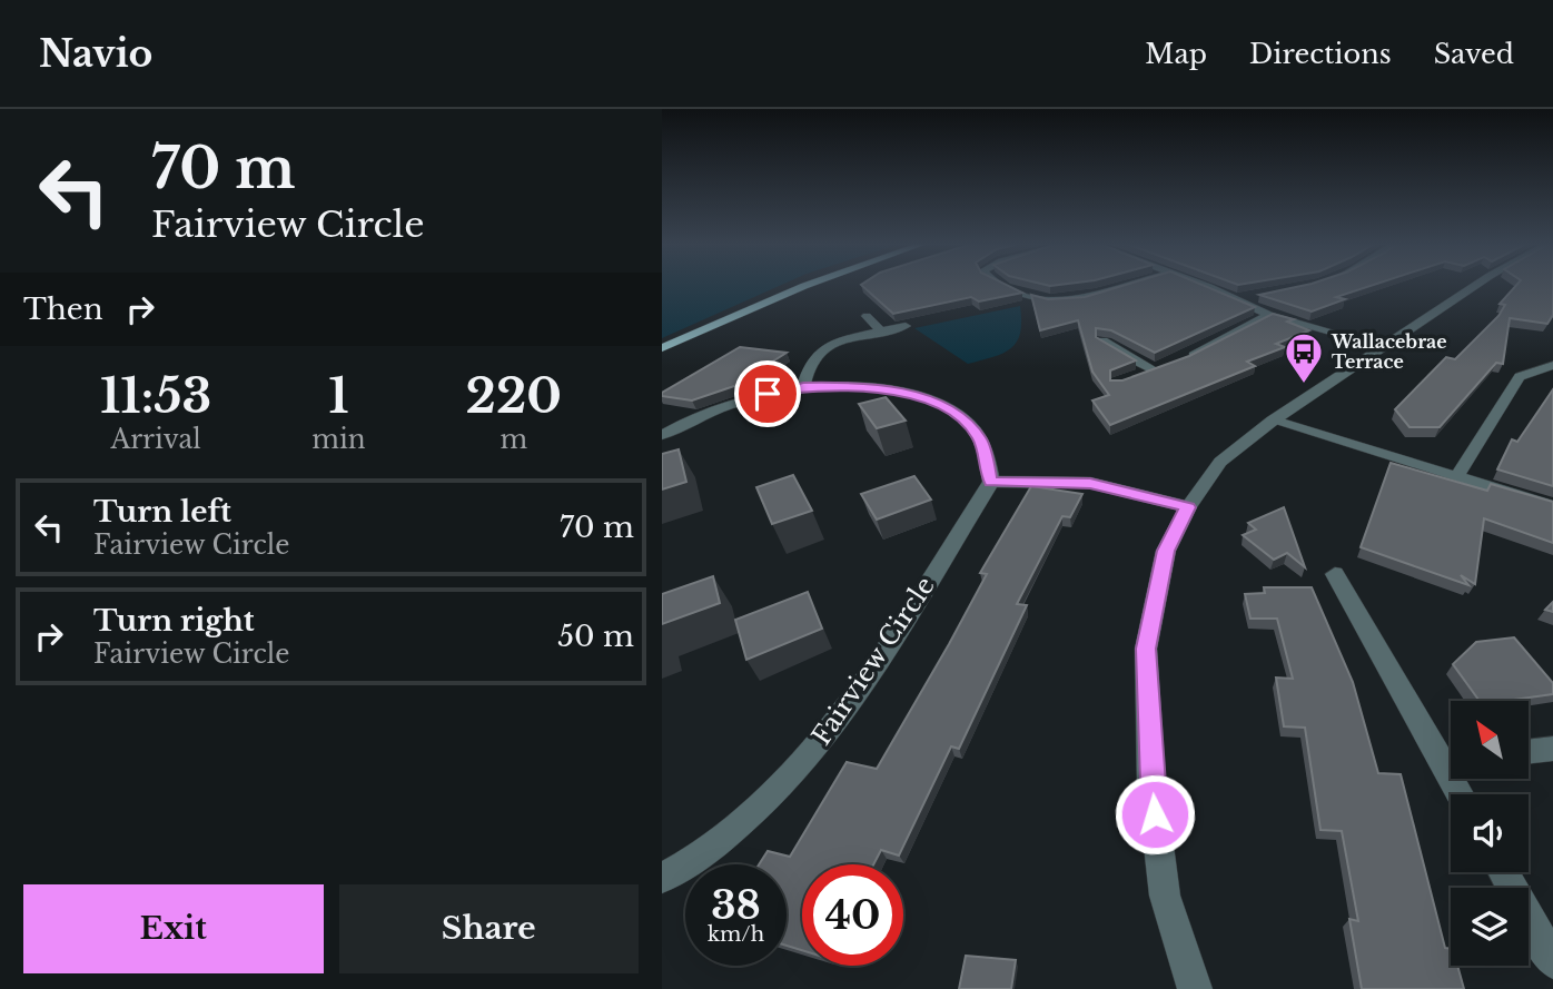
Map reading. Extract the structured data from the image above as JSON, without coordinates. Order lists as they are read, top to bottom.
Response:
{
  "streets": {
    "street": ["Fairview Circle"]
  },
  "places": {
    "bus stop": ["Wallacebrae Terrace"]
  },
  "north": "top left",
  "page": {
    "header": "Navio",
    "nav": ["Map", "Directions", "Saved"],
    "turn": ["70 m", "Fairview Circle"],
    "then": "Then",
    "eta": [
      "11:53",
      "Arrival",
      "1",
      "min",
      "220",
      "m"
    ],
    "list": [
      {
        "name": "Turn left",
        "note": "Fairview Circle",
        "value": "70 m"
      },
      {
        "name": "Turn right",
        "note": "Fairview Circle",
        "value": "50 m"
      }
    ],
    "speed": "38 km/h",
    "limit": "40",
    "buttons": ["Exit", "Share"]
  }
}
